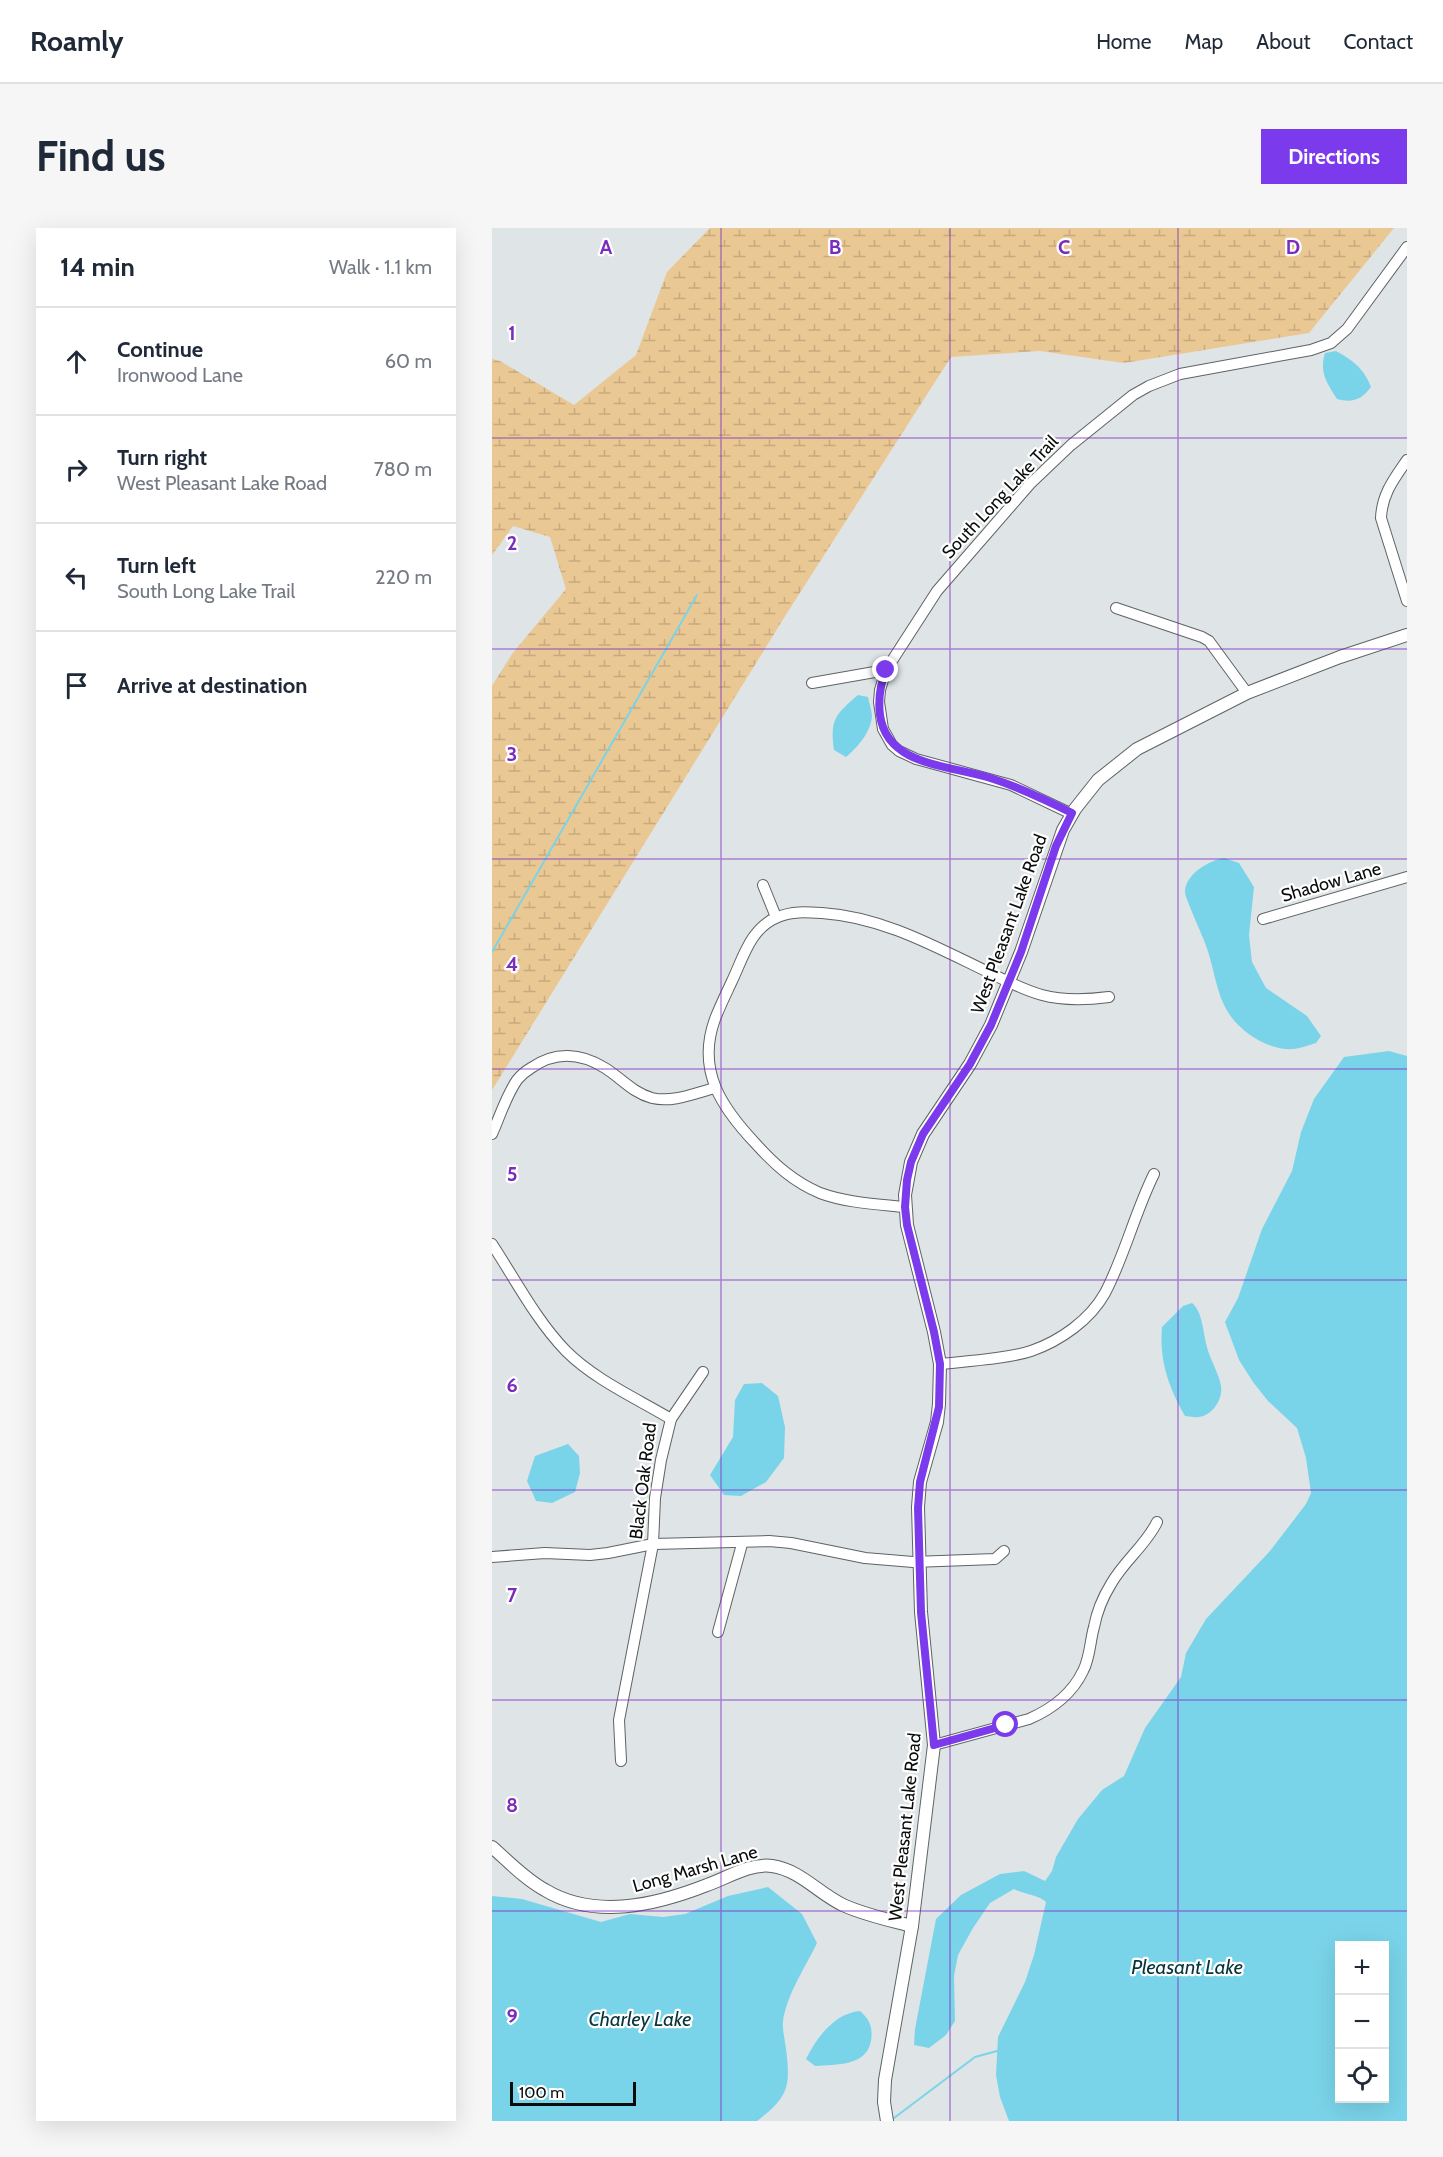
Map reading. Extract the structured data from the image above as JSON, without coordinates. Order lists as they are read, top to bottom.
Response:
{
  "streets": {
    "street": [
      "South Long Lake Trail",
      "Shadow Lane",
      "West Pleasant Lake Road",
      "Black Oak Road",
      "Long Marsh Lane"
    ]
  },
  "crossings": [
    ["South Long Lake Trail", "West Pleasant Lake Road"],
    ["West Pleasant Lake Road", "Long Marsh Lane"]
  ],
  "water": ["Pleasant Lake", "Charley Lake"],
  "scale_bar": "100 m",
  "page": {
    "header": "Roamly",
    "nav": [
      "Home",
      "Map",
      "About",
      "Contact"
    ],
    "buttons": "Directions",
    "title": "Find us",
    "heading": ["14 min", "Walk · 1.1 km"],
    "list": [
      ["Continue", "Ironwood Lane", "60 m"],
      ["Turn right", "West Pleasant Lake Road", "780 m"],
      ["Turn left", "South Long Lake Trail", "220 m"],
      "Arrive at destination"
    ],
    "map_buttons": ["+", "−"],
    "scale": "100 m"
  },
  "grid": {
    "columns": [
      "A",
      "B",
      "C",
      "D"
    ],
    "rows": [
      "1",
      "2",
      "3",
      "4",
      "5",
      "6",
      "7",
      "8",
      "9"
    ]
  }
}
